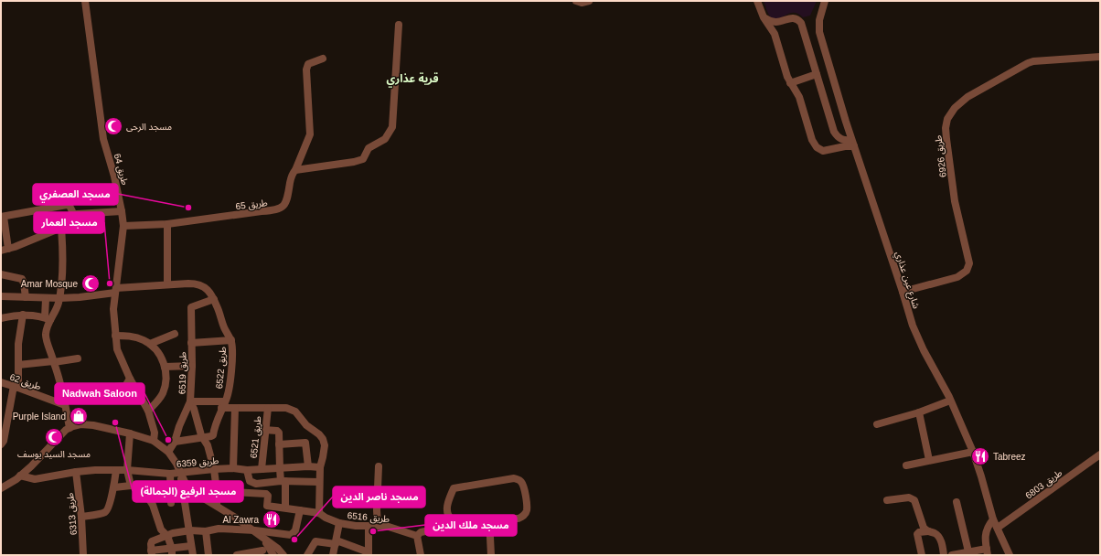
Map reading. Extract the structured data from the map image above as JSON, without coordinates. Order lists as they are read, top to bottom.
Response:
{
  "streets": {
    "street": [
      "طريق 6926",
      "طريق 64",
      "طريق 65",
      "شارع عين عذاري",
      "طريق 6522",
      "طريق 6519",
      "طريق 62",
      "طريق 6521",
      "طريق 6359",
      "طريق 6803",
      "طريق 6313",
      "طريق 6516"
    ]
  },
  "crossings": [
    ["طريق 6926", "شارع عين عذاري"],
    ["طريق 64", "طريق 65"],
    ["شارع عين عذاري", "طريق 6803"],
    ["طريق 6522", "طريق 6519"],
    ["طريق 6519", "طريق 6359"],
    ["طريق 6521", "طريق 6359"],
    ["طريق 6359", "طريق 6313"]
  ],
  "districts": ["قرية عذاري"],
  "places": {
    "mosque": ["مسجد الرحى", "Amar Mosque", "مسجد السيد يوسف"],
    "other": [
      "مسجد العصفري",
      "مسجد العمار",
      "مسجد الرفيع (الجمالة)",
      "Nadwah Saloon",
      "مسجد ملك الدين",
      "مسجد ناصر الدين"
    ],
    "shop": ["Purple Island"],
    "restaurant": ["Tabreez", "Al Zawra"]
  }
}
